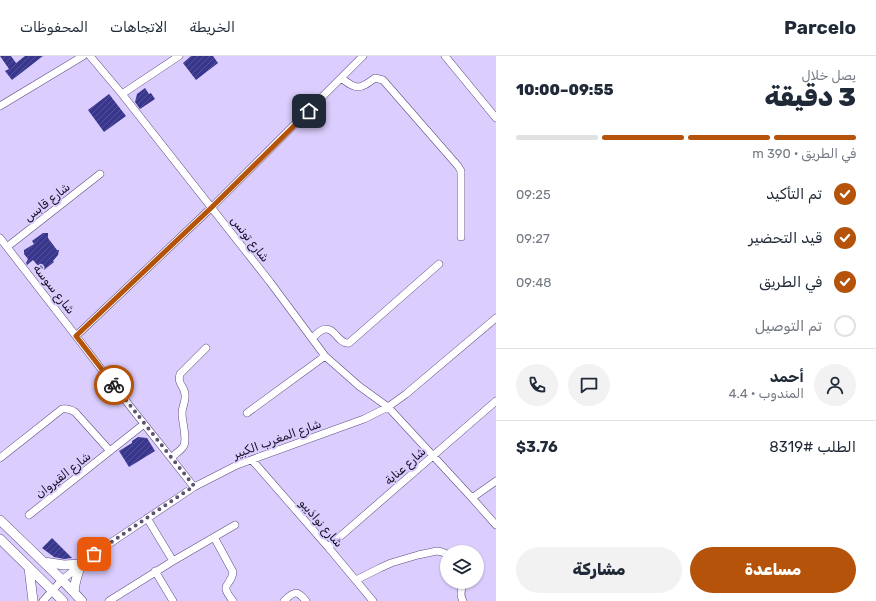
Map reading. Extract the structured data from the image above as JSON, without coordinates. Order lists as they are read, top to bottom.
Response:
{
  "streets": {
    "street": [
      "شارع قابس",
      "شارع تونس",
      "شارع سوسة",
      "شارع المغرب الكبير",
      "شارع عنابة",
      "شارع القيروان",
      "شارع نواذيبو"
    ]
  },
  "crossings": [
    ["شارع قابس", "شارع سوسة"],
    ["شارع تونس", "شارع المغرب الكبير"],
    ["شارع تونس", "شارع عنابة"],
    ["شارع سوسة", "شارع المغرب الكبير"],
    ["شارع سوسة", "شارع القيروان"],
    ["شارع المغرب الكبير", "شارع نواذيبو"],
    ["شارع عنابة", "شارع نواذيبو"]
  ],
  "page": {
    "header": "Parcelo",
    "nav": ["الخريطة", "الاتجاهات", "المحفوظات"],
    "heading": ["3 دقيقة", "يصل خلال", "09:55–10:00"],
    "panel": [
      "أحمد",
      "المندوب · 4.4",
      "الطلب #8319",
      "$3.76"
    ],
    "bar": "في الطريق · 390 m",
    "list": [
      ["تم التأكيد", "09:25"],
      ["قيد التحضير", "09:27"],
      ["في الطريق", "09:48"],
      "تم التوصيل"
    ],
    "buttons": ["مساعدة", "مشاركة"]
  }
}
